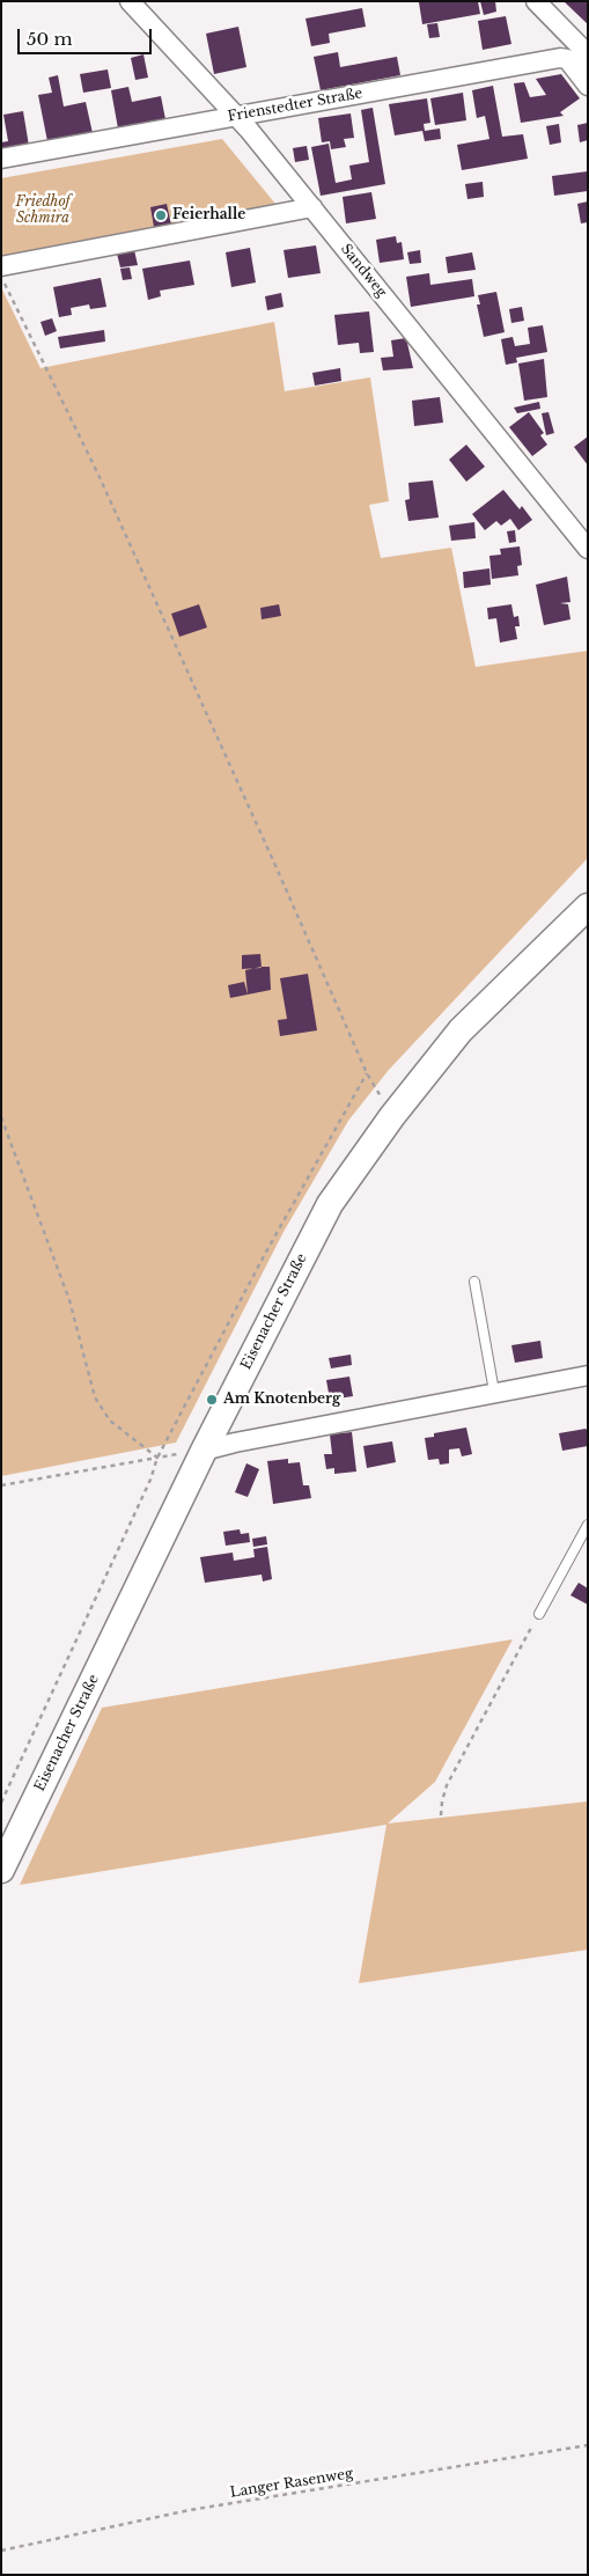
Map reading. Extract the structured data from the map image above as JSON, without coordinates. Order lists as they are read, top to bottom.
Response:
{
  "streets": {
    "main road": ["Eisenacher Straße"],
    "street": ["Frienstedter Straße", "Sandweg"],
    "path": ["Langer Rasenweg"]
  },
  "crossings": [
    ["Frienstedter Straße", "Sandweg"]
  ],
  "parks": ["Friedhof Schmira"],
  "places": ["Feierhalle", "Am Knotenberg"],
  "scale_bar": "50 m"
}
